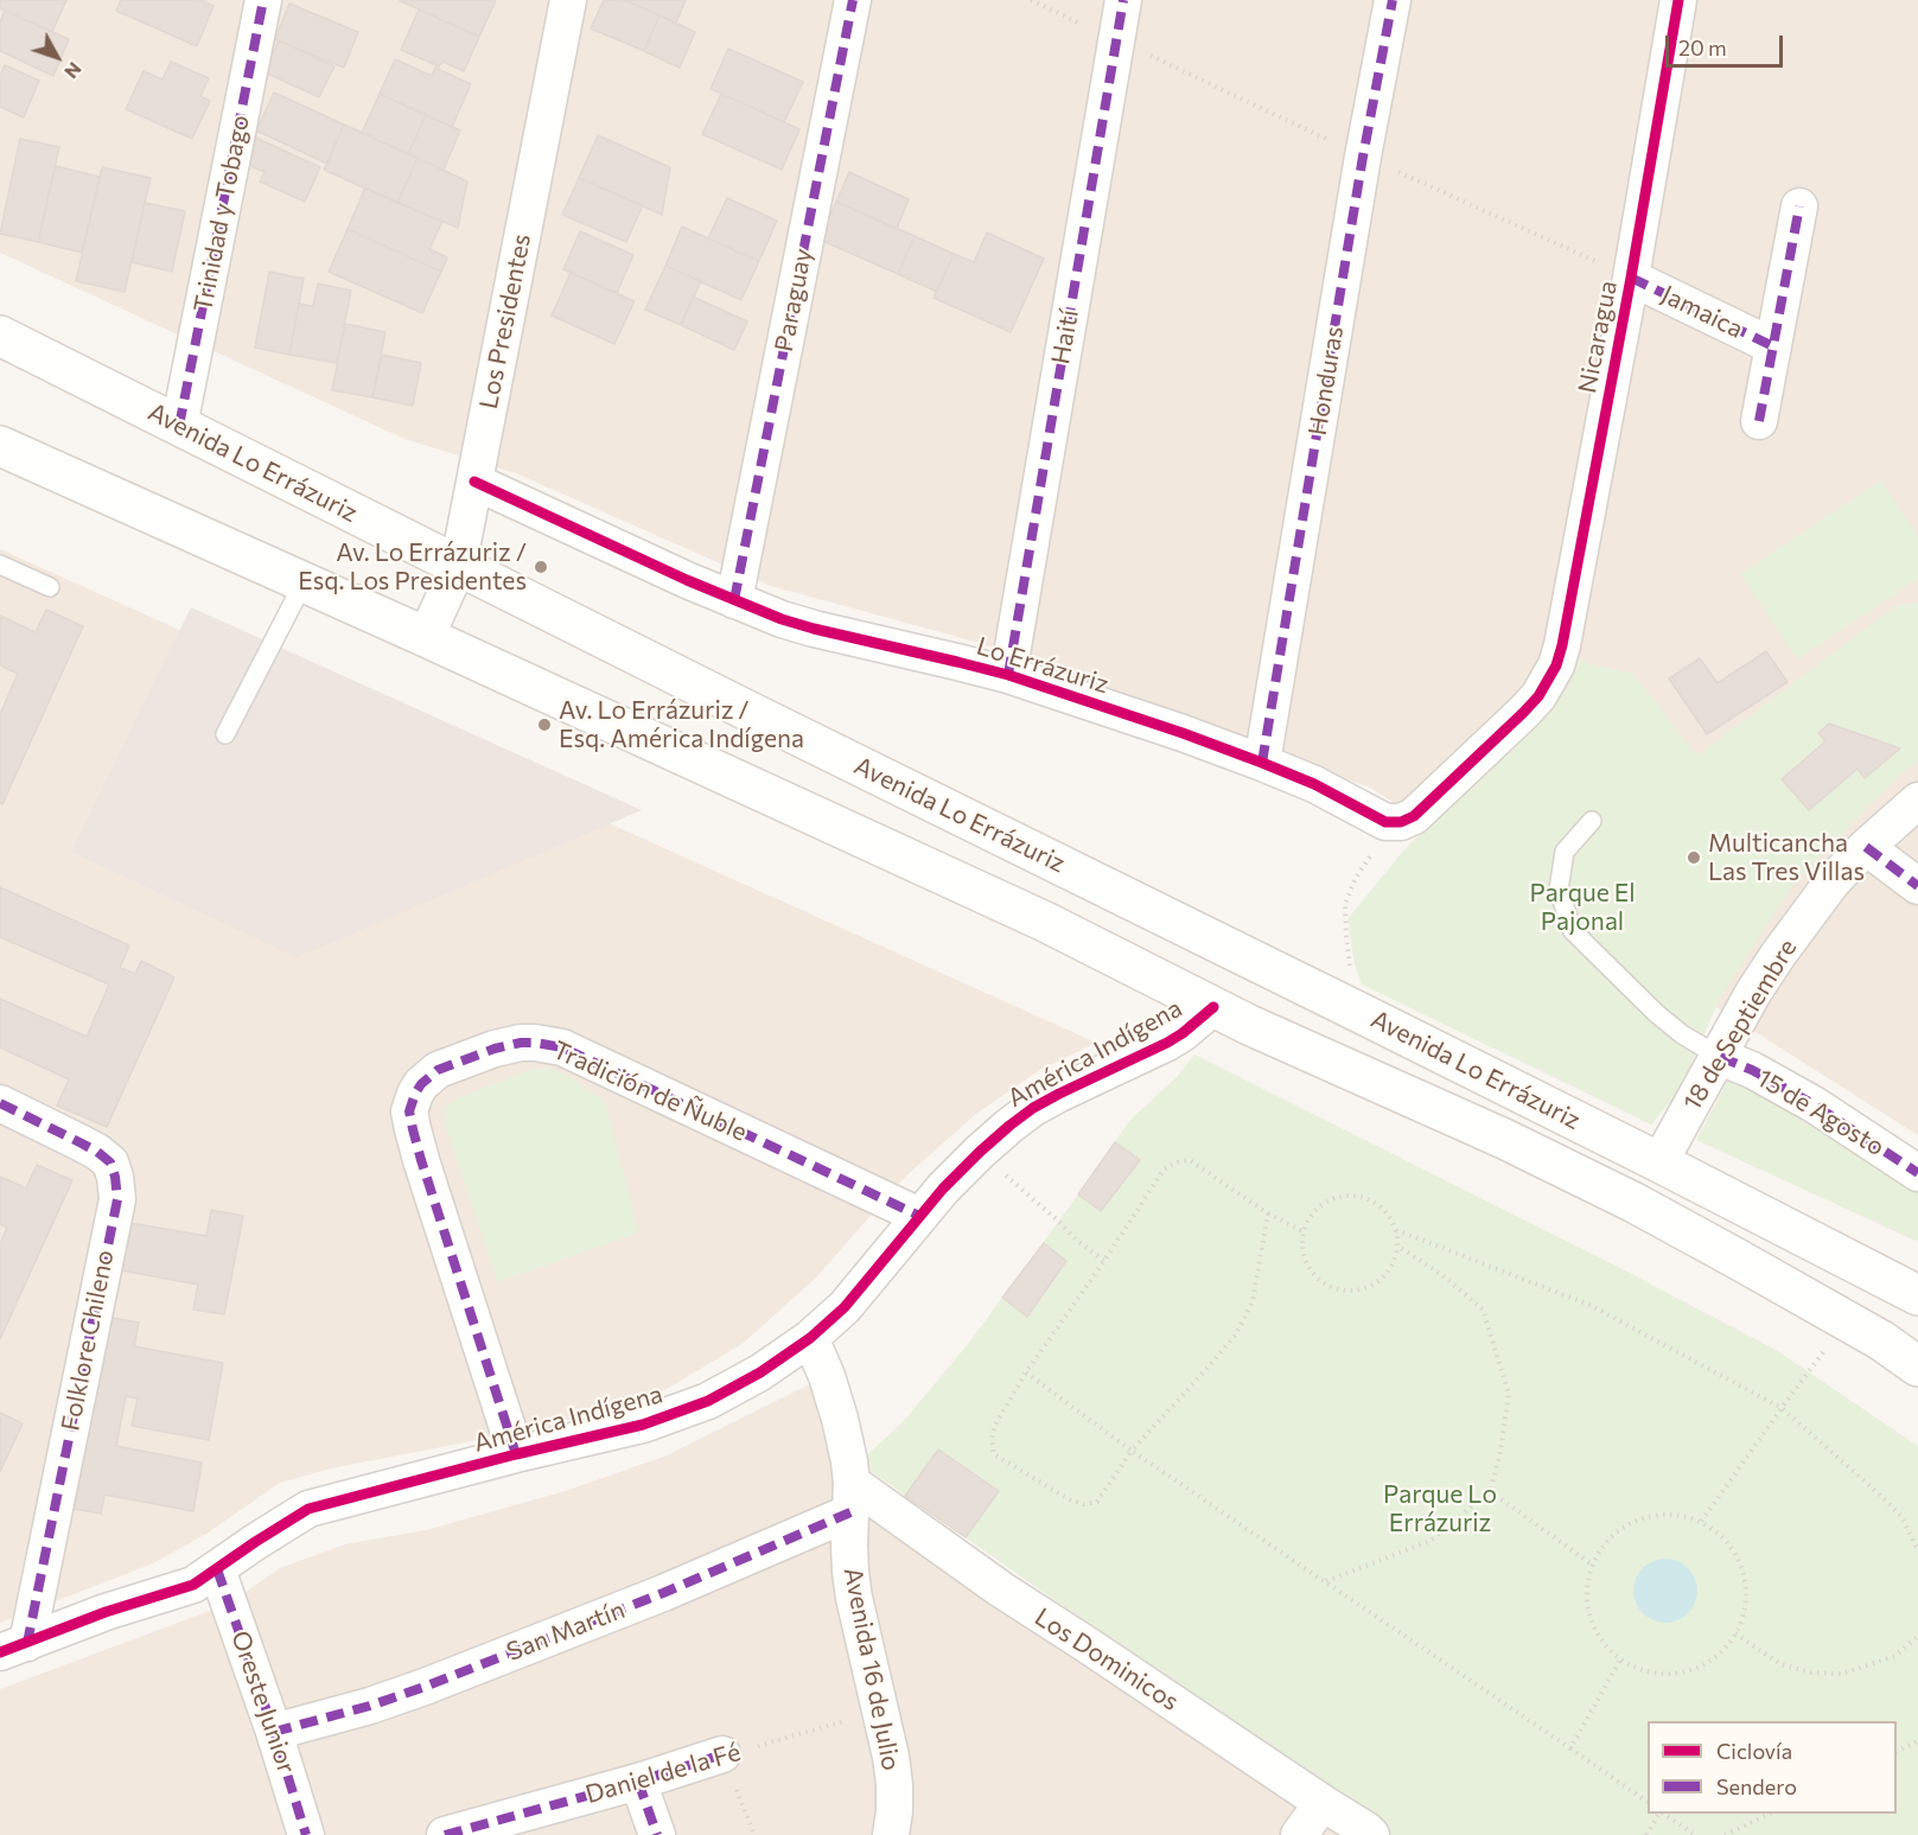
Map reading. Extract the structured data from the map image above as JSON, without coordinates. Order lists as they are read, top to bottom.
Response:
{
  "streets": {
    "main road": ["Avenida Lo Errázuriz"],
    "street": [
      "Trinidad y Tobago",
      "Paraguay",
      "Jamaica",
      "Los Presidentes",
      "Haití",
      "Nicaragua",
      "Honduras",
      "Lo Errázuriz",
      "18 de Septiembre",
      "América Indígena",
      "Tradición de Ñuble",
      "15 de Agosto",
      "Folklore Chileno",
      "San Martín",
      "Los Dominicos",
      "Avenida 16 de Julio",
      "Oreste Junior",
      "Daniel de la Fé"
    ]
  },
  "crossings": [
    ["Trinidad y Tobago", "Avenida Lo Errázuriz"],
    ["Paraguay", "Lo Errázuriz"],
    ["Jamaica", "Nicaragua"],
    ["Los Presidentes", "Avenida Lo Errázuriz"],
    ["Los Presidentes", "Lo Errázuriz"],
    ["Haití", "Lo Errázuriz"],
    ["Nicaragua", "Lo Errázuriz"],
    ["Honduras", "Lo Errázuriz"],
    ["Avenida Lo Errázuriz", "18 de Septiembre"],
    ["Avenida Lo Errázuriz", "América Indígena"],
    ["18 de Septiembre", "15 de Agosto"],
    ["América Indígena", "Tradición de Ñuble"],
    ["América Indígena", "Folklore Chileno"],
    ["América Indígena", "Avenida 16 de Julio"],
    ["América Indígena", "Oreste Junior"],
    ["San Martín", "Los Dominicos"],
    ["San Martín", "Avenida 16 de Julio"],
    ["San Martín", "Oreste Junior"],
    ["Los Dominicos", "Avenida 16 de Julio"],
    ["Avenida 16 de Julio", "Daniel de la Fé"]
  ],
  "parks": ["Parque El Pajonal", "Parque Lo Errázuriz"],
  "places": ["Av. Lo Errázuriz / Esq. Los Presidentes", "Av. Lo Errázuriz / Esq. América Indígena", "Multicancha Las Tres Villas"],
  "legend": ["Ciclovía", "Sendero"],
  "scale_bar": "20 m",
  "north": "bottom right"
}
